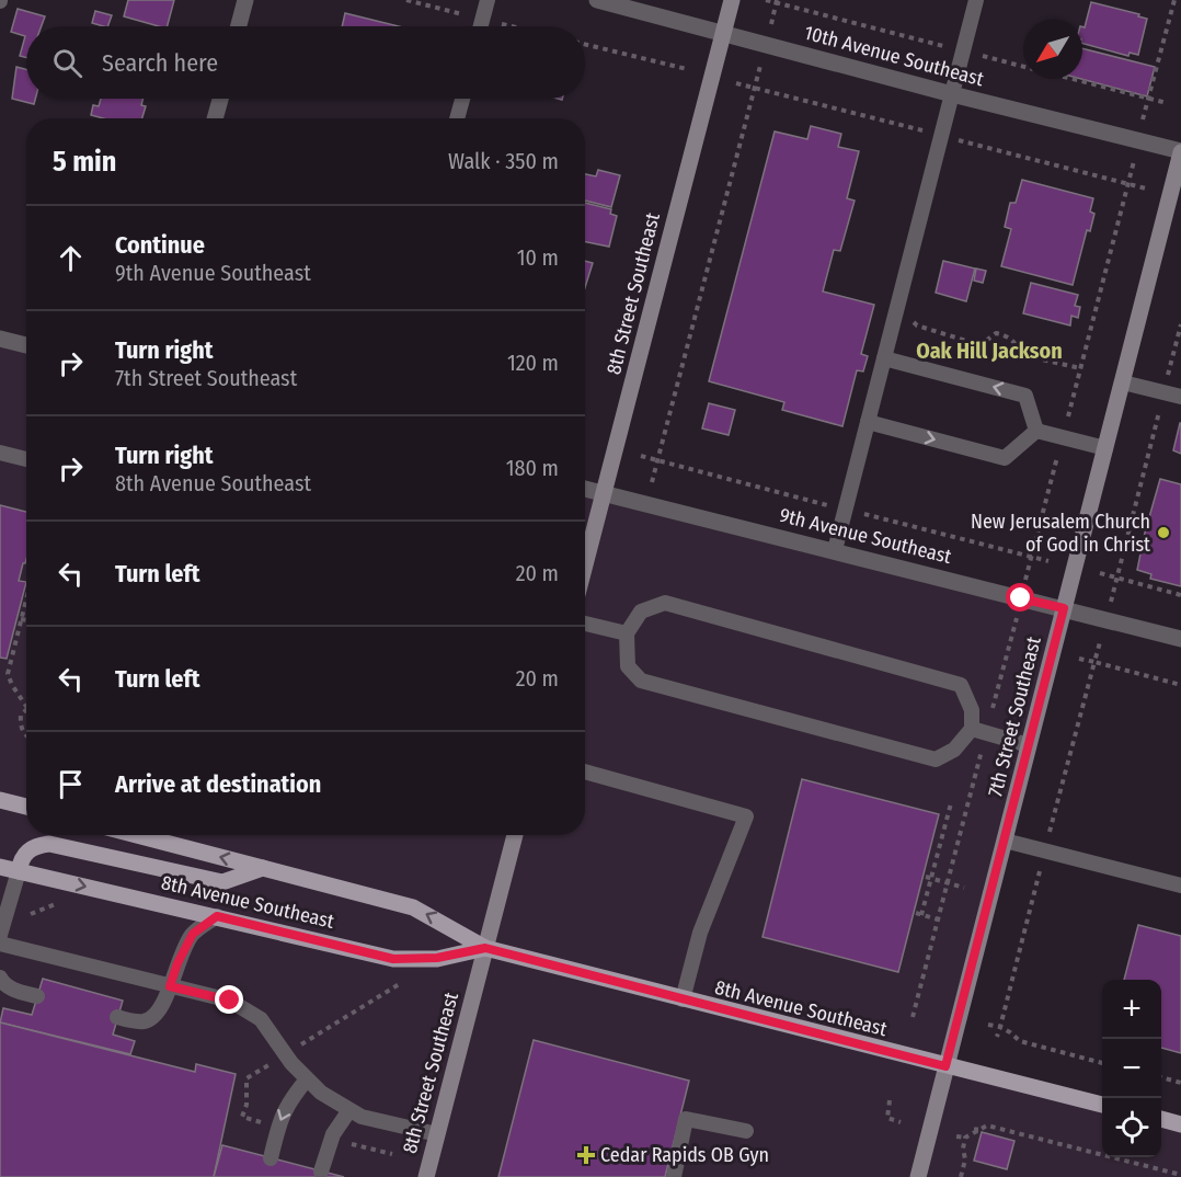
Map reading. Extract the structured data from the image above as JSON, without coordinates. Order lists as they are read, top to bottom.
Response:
{
  "streets": {
    "main road": ["8th Street Southeast", "7th Street Southeast", "8th Avenue Southeast"],
    "street": ["10th Avenue Southeast", "9th Avenue Southeast"]
  },
  "crossings": [
    ["10th Avenue Southeast", "8th Street Southeast"],
    ["10th Avenue Southeast", "7th Street Southeast"],
    ["8th Street Southeast", "9th Avenue Southeast"],
    ["8th Street Southeast", "8th Avenue Southeast"],
    ["9th Avenue Southeast", "7th Street Southeast"],
    ["7th Street Southeast", "8th Avenue Southeast"]
  ],
  "districts": ["Oak Hill Jackson"],
  "places": {
    "other": ["New Jerusalem Church of God in Christ"],
    "health": ["Cedar Rapids OB Gyn"]
  },
  "north": "bottom left",
  "page": {
    "search": "Search here",
    "heading": ["5 min", "Walk · 350 m"],
    "list": [
      ["Continue", "9th Avenue Southeast", "10 m"],
      ["Turn right", "7th Street Southeast", "120 m"],
      ["Turn right", "8th Avenue Southeast", "180 m"],
      ["Turn left", "20 m"],
      ["Turn left", "20 m"],
      "Arrive at destination"
    ],
    "map_buttons": ["+", "−"]
  }
}
